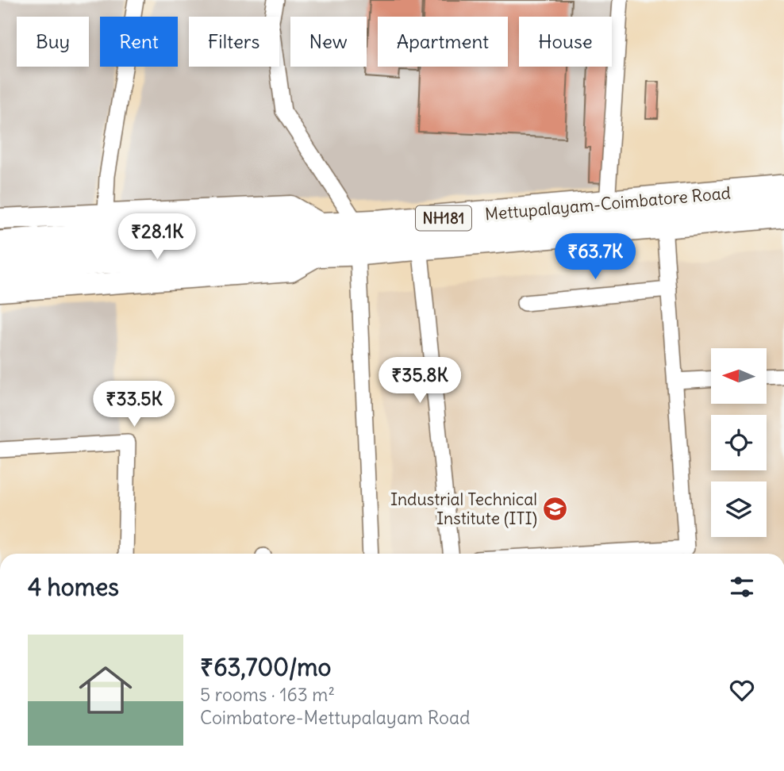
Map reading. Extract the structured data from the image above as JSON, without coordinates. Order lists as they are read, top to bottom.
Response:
{
  "streets": {
    "highway": ["Mettupalayam-Coimbatore Road", "NH181"]
  },
  "crossings": [
    ["Mettupalayam-Coimbatore Road", "NH181"]
  ],
  "places": {
    "school or university": ["Industrial Technical Institute (ITI)"]
  },
  "north": "left",
  "page": {
    "chip": [
      "Buy",
      "Rent",
      "Filters",
      "New",
      "Apartment",
      "House"
    ],
    "price": [
      "₹28.1K",
      "₹63.7K",
      "₹35.8K",
      "₹33.5K"
    ],
    "heading": "4 homes",
    "list": [
      {
        "name": "₹63,700/mo",
        "note": "5 rooms · 163 m² · Coimbatore-Mettupalayam Road"
      }
    ]
  }
}
